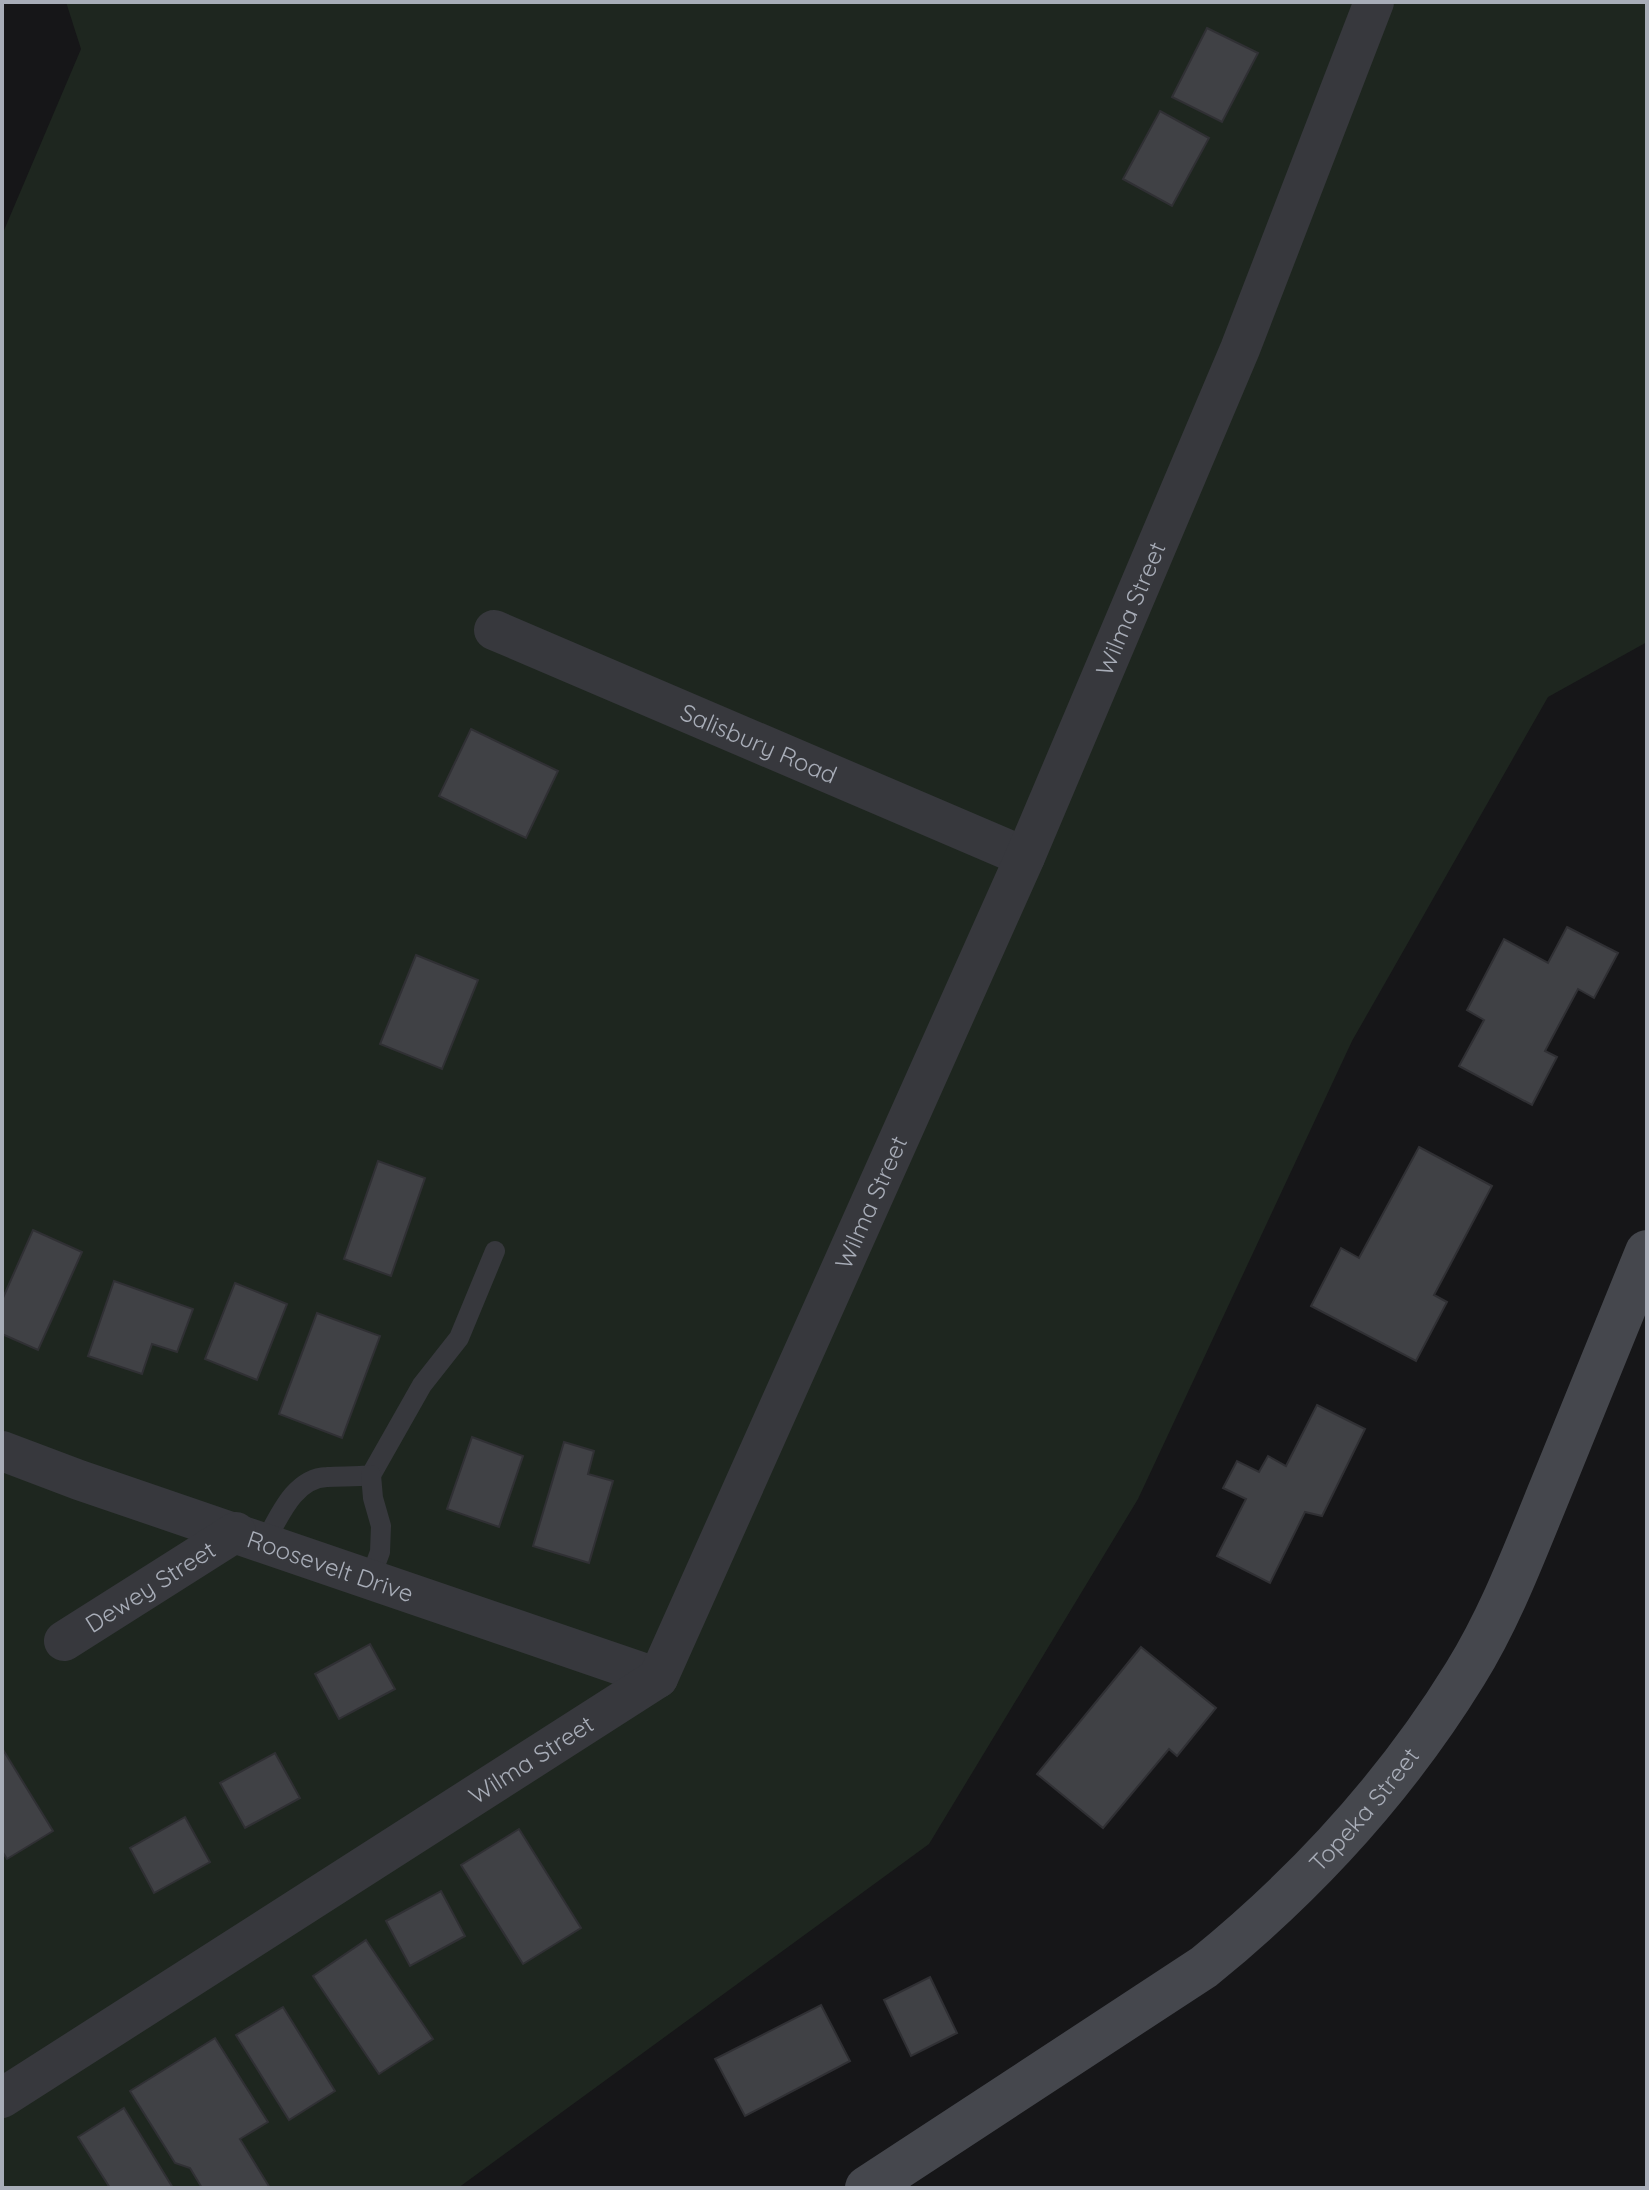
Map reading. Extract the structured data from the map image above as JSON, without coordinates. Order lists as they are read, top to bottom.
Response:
{
  "streets": {
    "street": [
      "Wilma Street",
      "Salisbury Road",
      "Roosevelt Drive",
      "Dewey Street",
      "Topeka Street"
    ]
  },
  "crossings": [
    ["Wilma Street", "Salisbury Road"],
    ["Wilma Street", "Roosevelt Drive"],
    ["Roosevelt Drive", "Dewey Street"]
  ]
}
